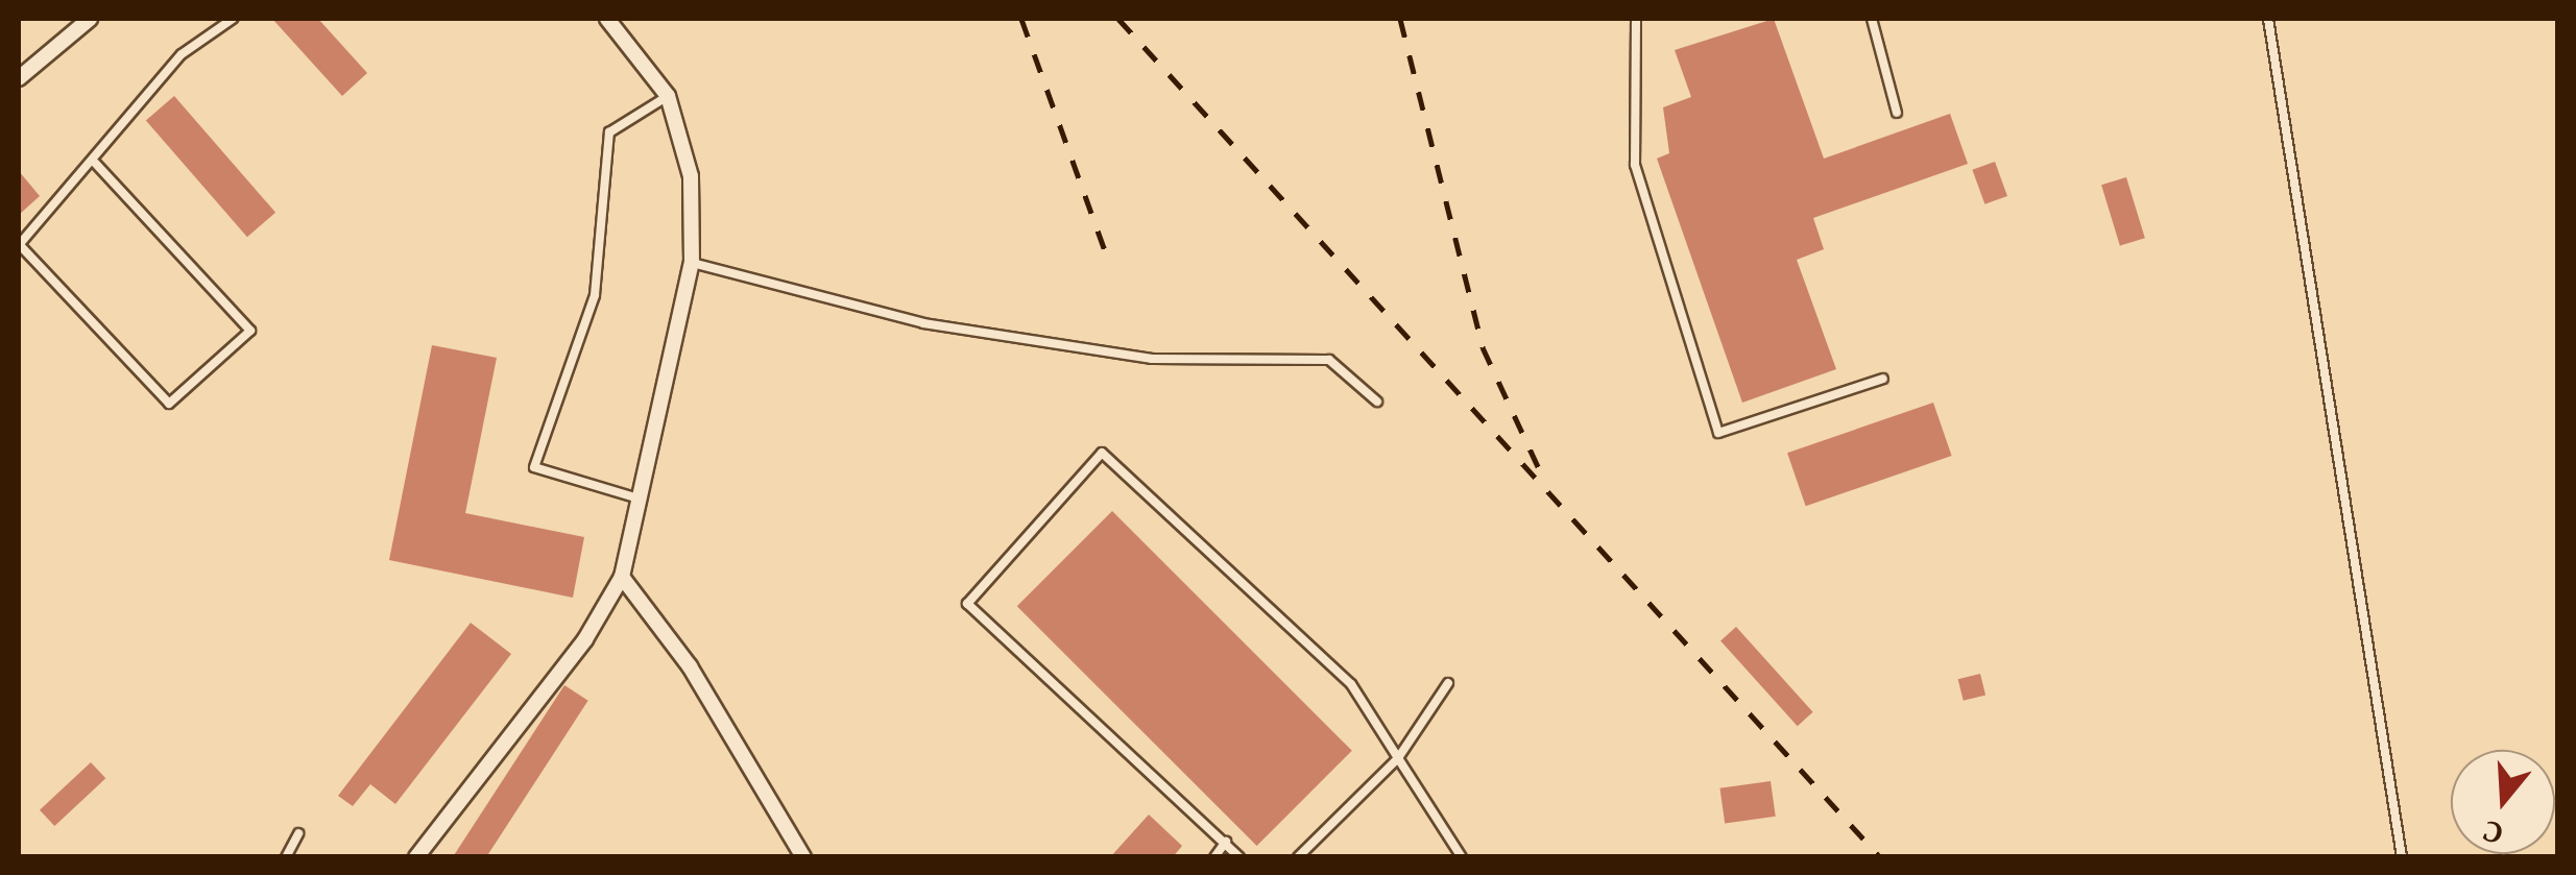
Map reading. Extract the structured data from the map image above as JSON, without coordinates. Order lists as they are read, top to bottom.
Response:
{
  "north": "bottom"
}
